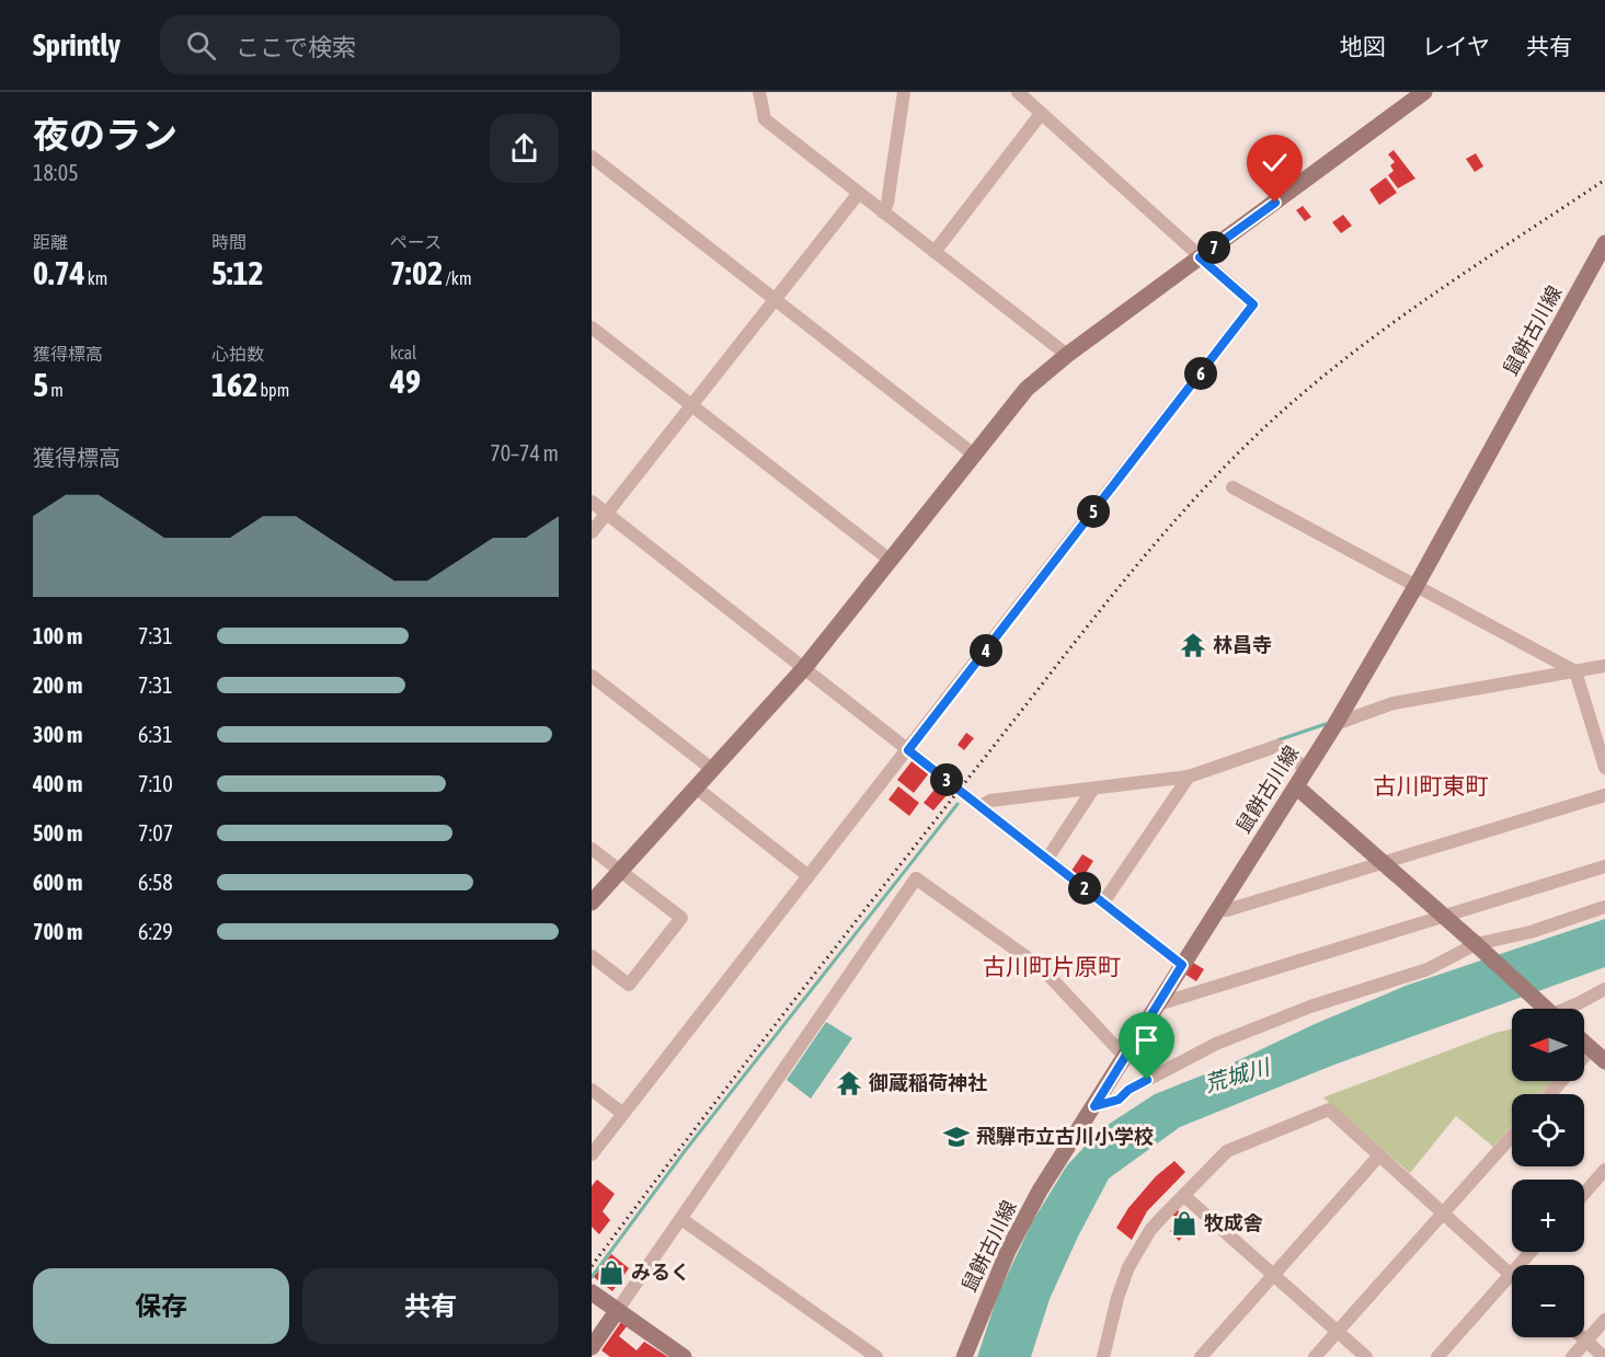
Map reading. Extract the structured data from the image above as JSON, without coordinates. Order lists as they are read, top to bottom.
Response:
{
  "streets": {
    "street": ["鼠餅古川線"]
  },
  "districts": ["古川町東町", "古川町片原町"],
  "water": ["荒城川"],
  "places": {
    "temple": ["林昌寺", "御蔵稲荷神社"],
    "school or university": ["飛騨市立古川小学校"],
    "shop": ["牧成舎", "みるく"]
  },
  "north": "left",
  "page": {
    "header": "Sprintly",
    "search": "ここで検索",
    "nav": ["地図", "レイヤ", "共有"],
    "heading": ["夜のラン", "18:05"],
    "stats": [
      ["距離", "0.74 km"],
      ["時間", "5:12"],
      ["ペース", "7:02 /km"],
      ["獲得標高", "5 m"],
      ["心拍数", "162 bpm"],
      ["kcal", "49"]
    ],
    "pins": [
      "7",
      "6",
      "5",
      "4",
      "3",
      "2"
    ],
    "chart": ["獲得標高", "70–74 m"],
    "list": [
      {
        "name": "100 m",
        "note": "7:31"
      },
      {
        "name": "200 m",
        "note": "7:31"
      },
      {
        "name": "300 m",
        "note": "6:31"
      },
      {
        "name": "400 m",
        "note": "7:10"
      },
      {
        "name": "500 m",
        "note": "7:07"
      },
      {
        "name": "600 m",
        "note": "6:58"
      },
      {
        "name": "700 m",
        "note": "6:29"
      }
    ],
    "map_buttons": ["+", "−"],
    "buttons": ["保存", "共有"]
  }
}
